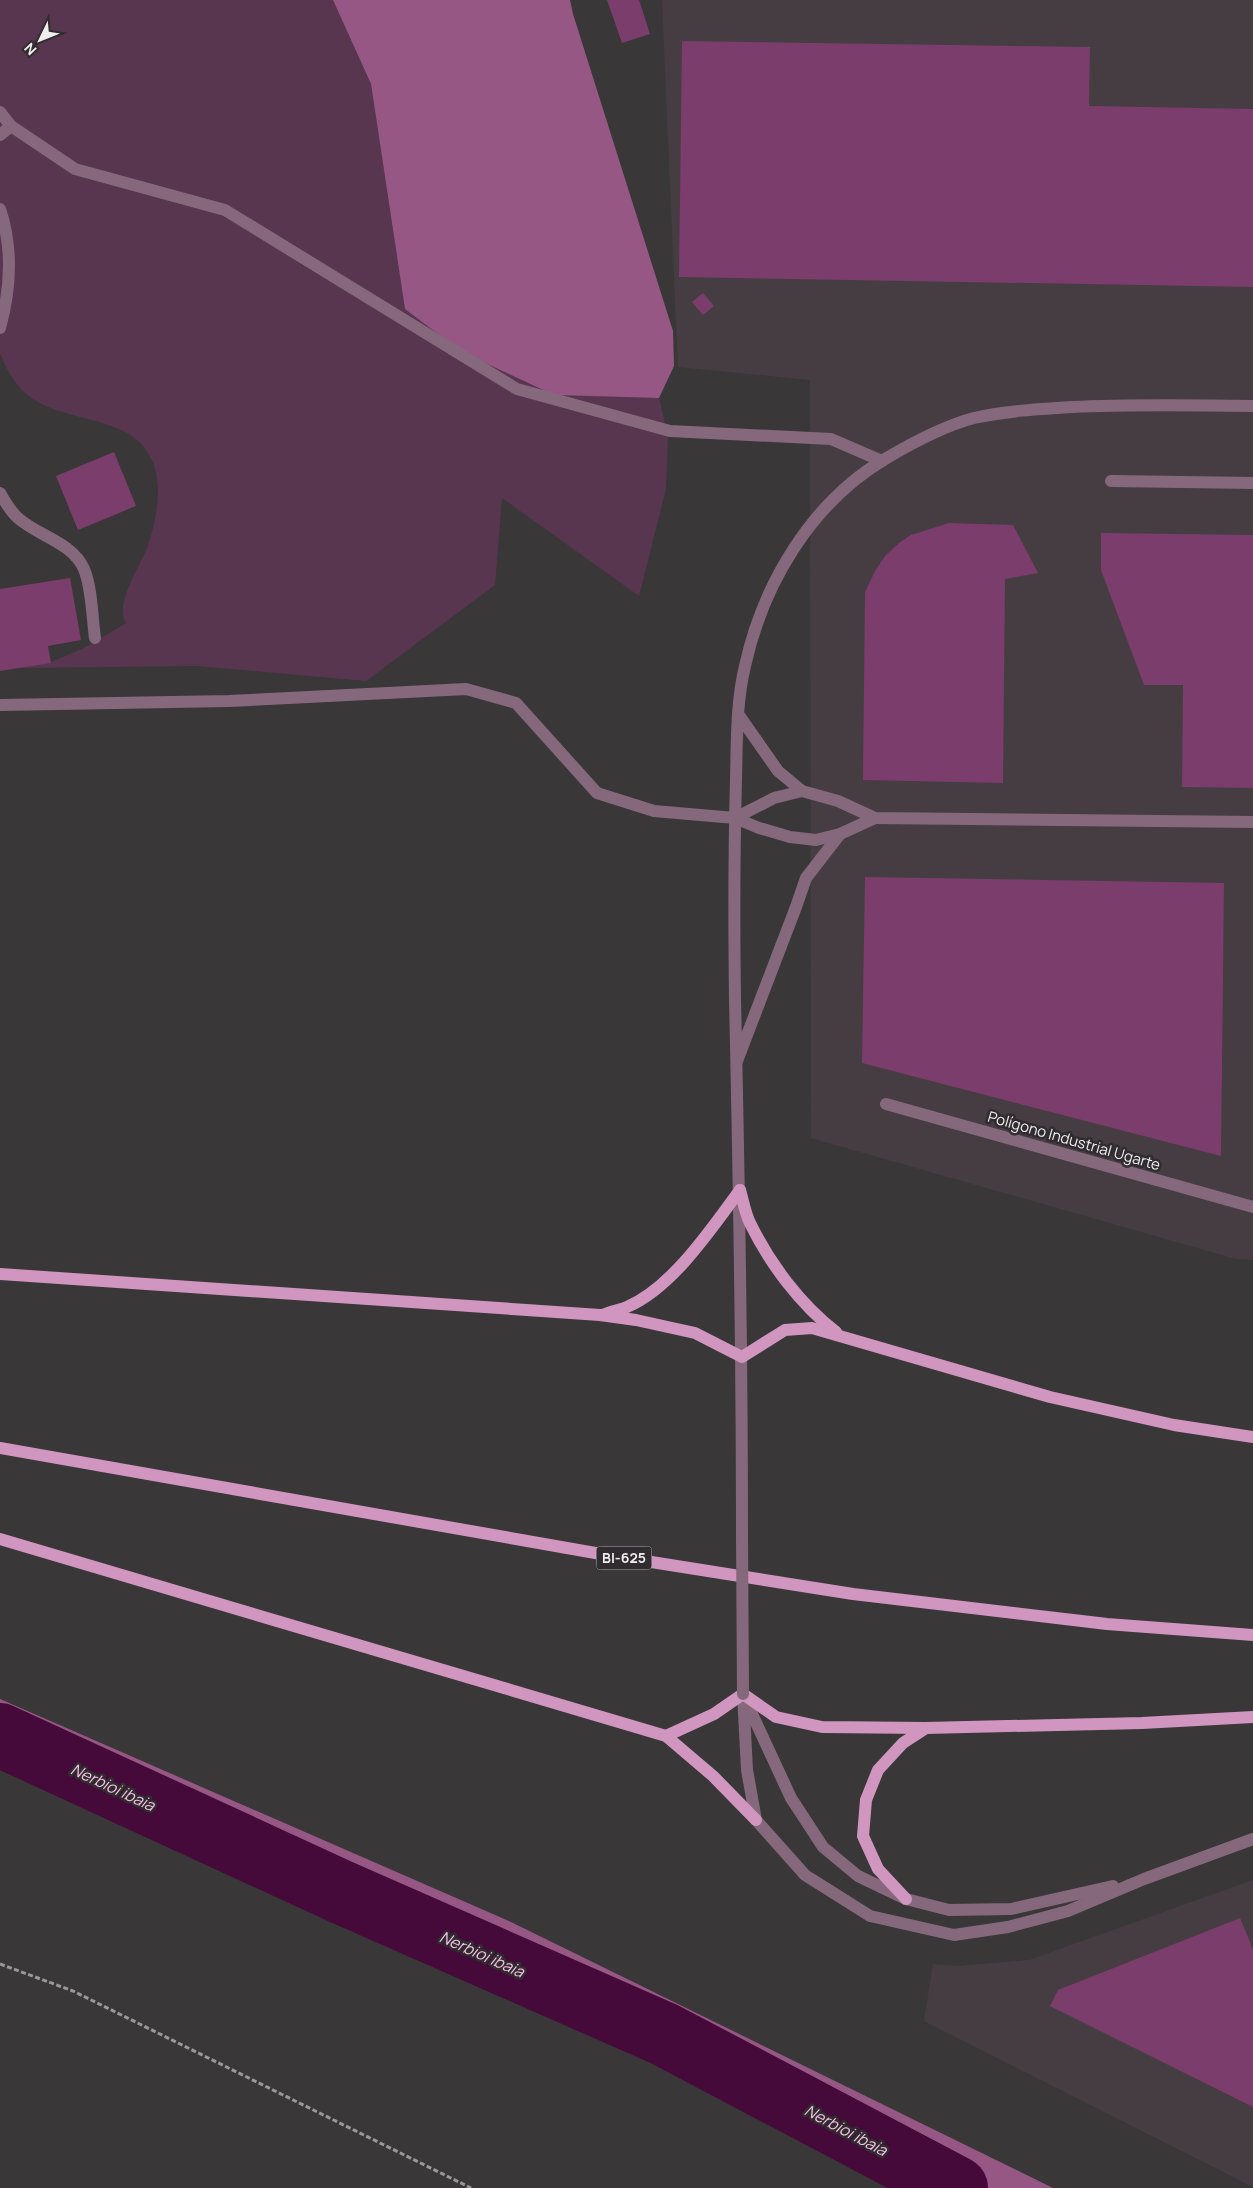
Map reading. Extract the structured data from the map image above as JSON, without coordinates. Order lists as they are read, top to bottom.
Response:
{
  "streets": {
    "main road": ["BI-625"],
    "street": ["Polígono Industrial Ugarte"]
  },
  "water": ["Nerbioi ibaia"],
  "north": "bottom left"
}
